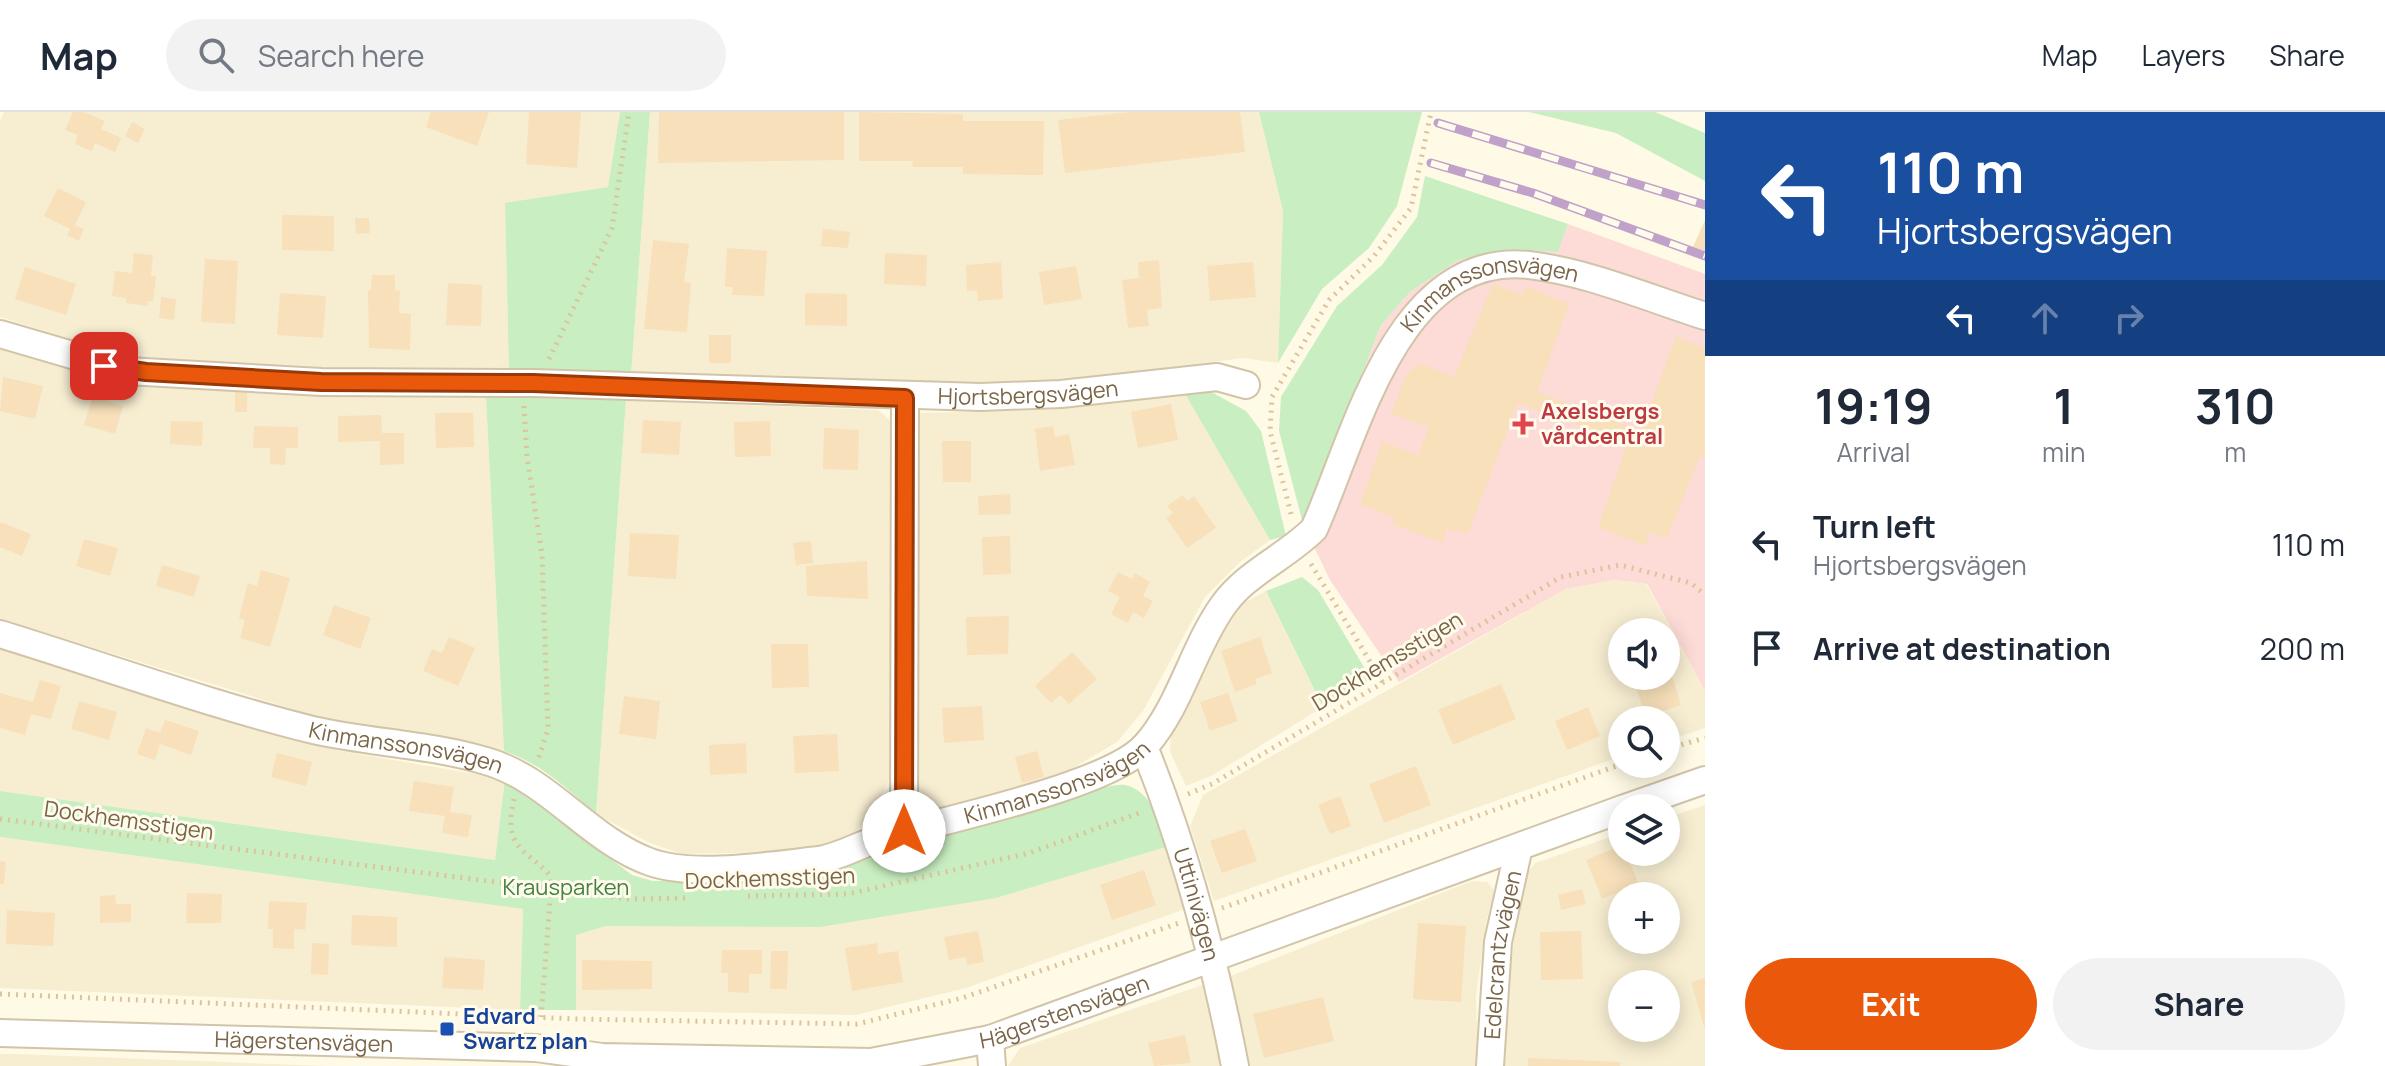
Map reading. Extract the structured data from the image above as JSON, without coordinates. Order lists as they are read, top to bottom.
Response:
{
  "streets": {
    "street": [
      "Kinmanssonsvägen",
      "Hjortsbergsvägen",
      "Uttinivägen",
      "Edelcrantzvägen",
      "Hägerstensvägen"
    ],
    "path": ["Dockhemsstigen"]
  },
  "crossings": [
    ["Kinmanssonsvägen", "Uttinivägen"],
    ["Dockhemsstigen", "Uttinivägen"],
    ["Uttinivägen", "Hägerstensvägen"],
    ["Edelcrantzvägen", "Hägerstensvägen"]
  ],
  "parks": ["Krausparken"],
  "places": {
    "health": ["Axelsbergs vårdcentral"],
    "transit": ["Edvard Swartz plan"]
  },
  "page": {
    "header": "Map",
    "search": "Search here",
    "nav": ["Map", "Layers", "Share"],
    "turn": ["110 m", "Hjortsbergsvägen"],
    "eta": [
      "19:19",
      "Arrival",
      "1",
      "min",
      "310",
      "m"
    ],
    "list": [
      {
        "name": "Turn left",
        "note": "Hjortsbergsvägen",
        "value": "110 m"
      },
      {
        "name": "Arrive at destination",
        "value": "200 m"
      }
    ],
    "map_buttons": ["+", "−"],
    "buttons": ["Exit", "Share"]
  }
}
